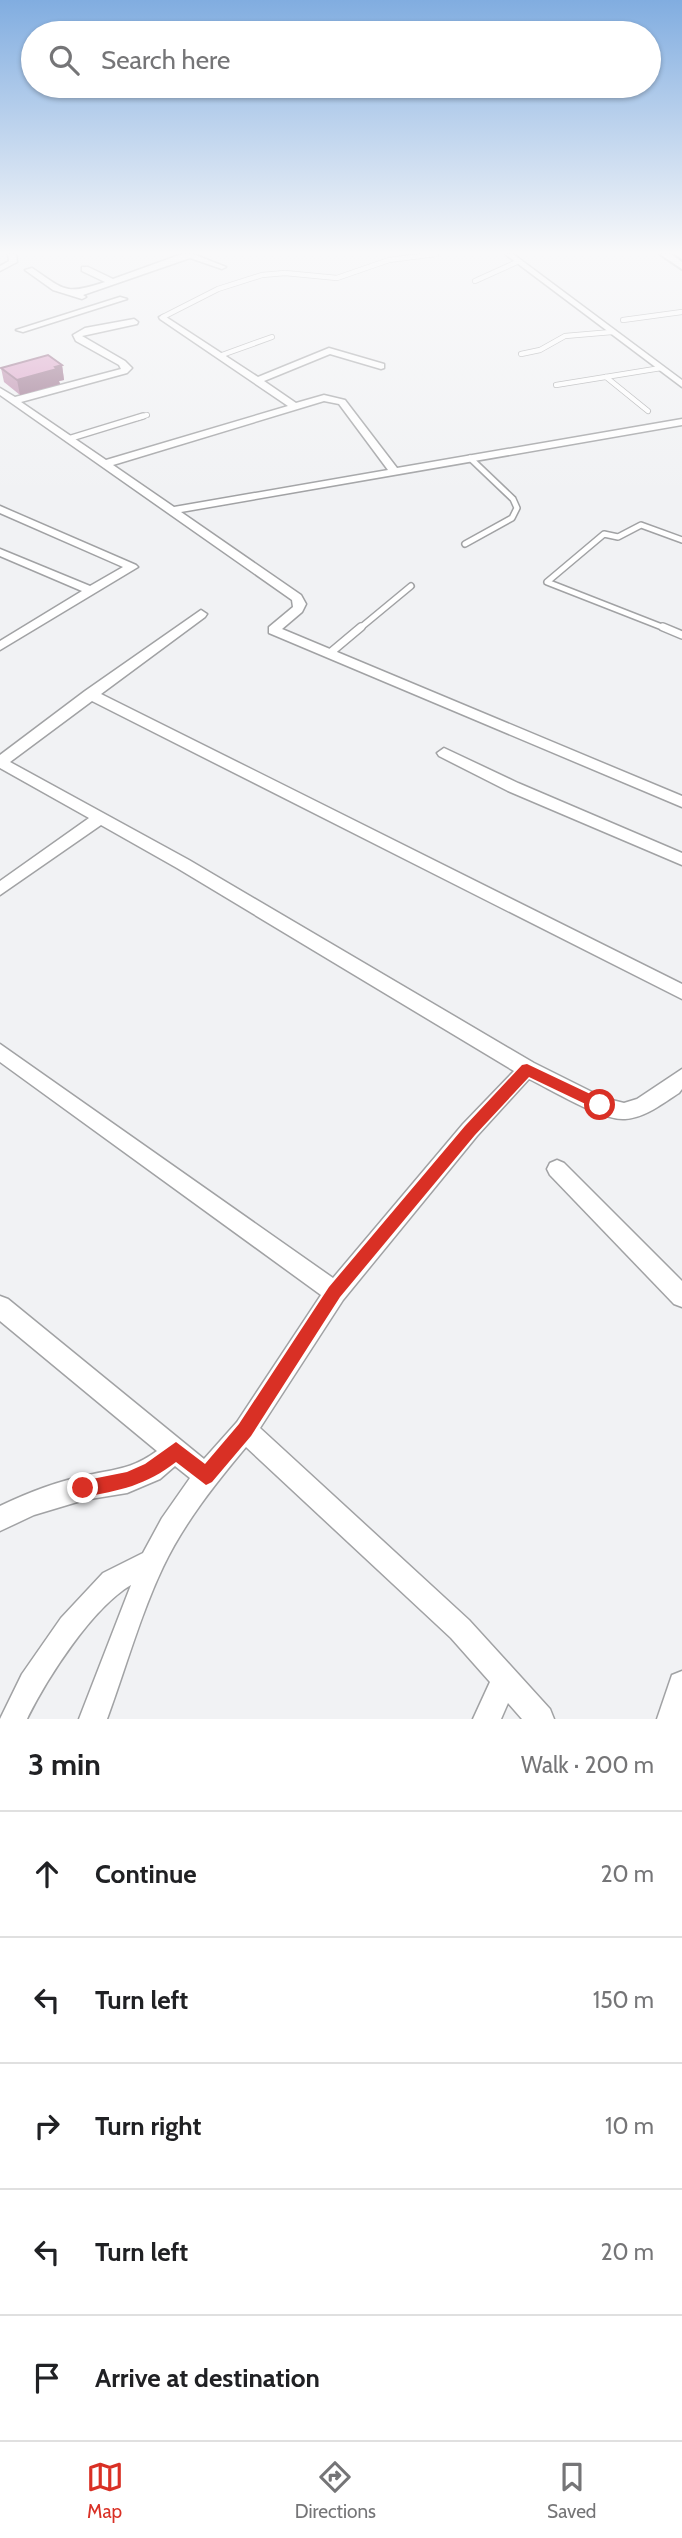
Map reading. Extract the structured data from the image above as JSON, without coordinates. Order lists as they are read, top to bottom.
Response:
{
  "page": {
    "search": "Search here",
    "heading": ["3 min", "Walk · 200 m"],
    "list": [
      ["Continue", "20 m"],
      ["Turn left", "150 m"],
      ["Turn right", "10 m"],
      ["Turn left", "20 m"],
      "Arrive at destination"
    ],
    "nav": ["Map", "Directions", "Saved"]
  }
}
